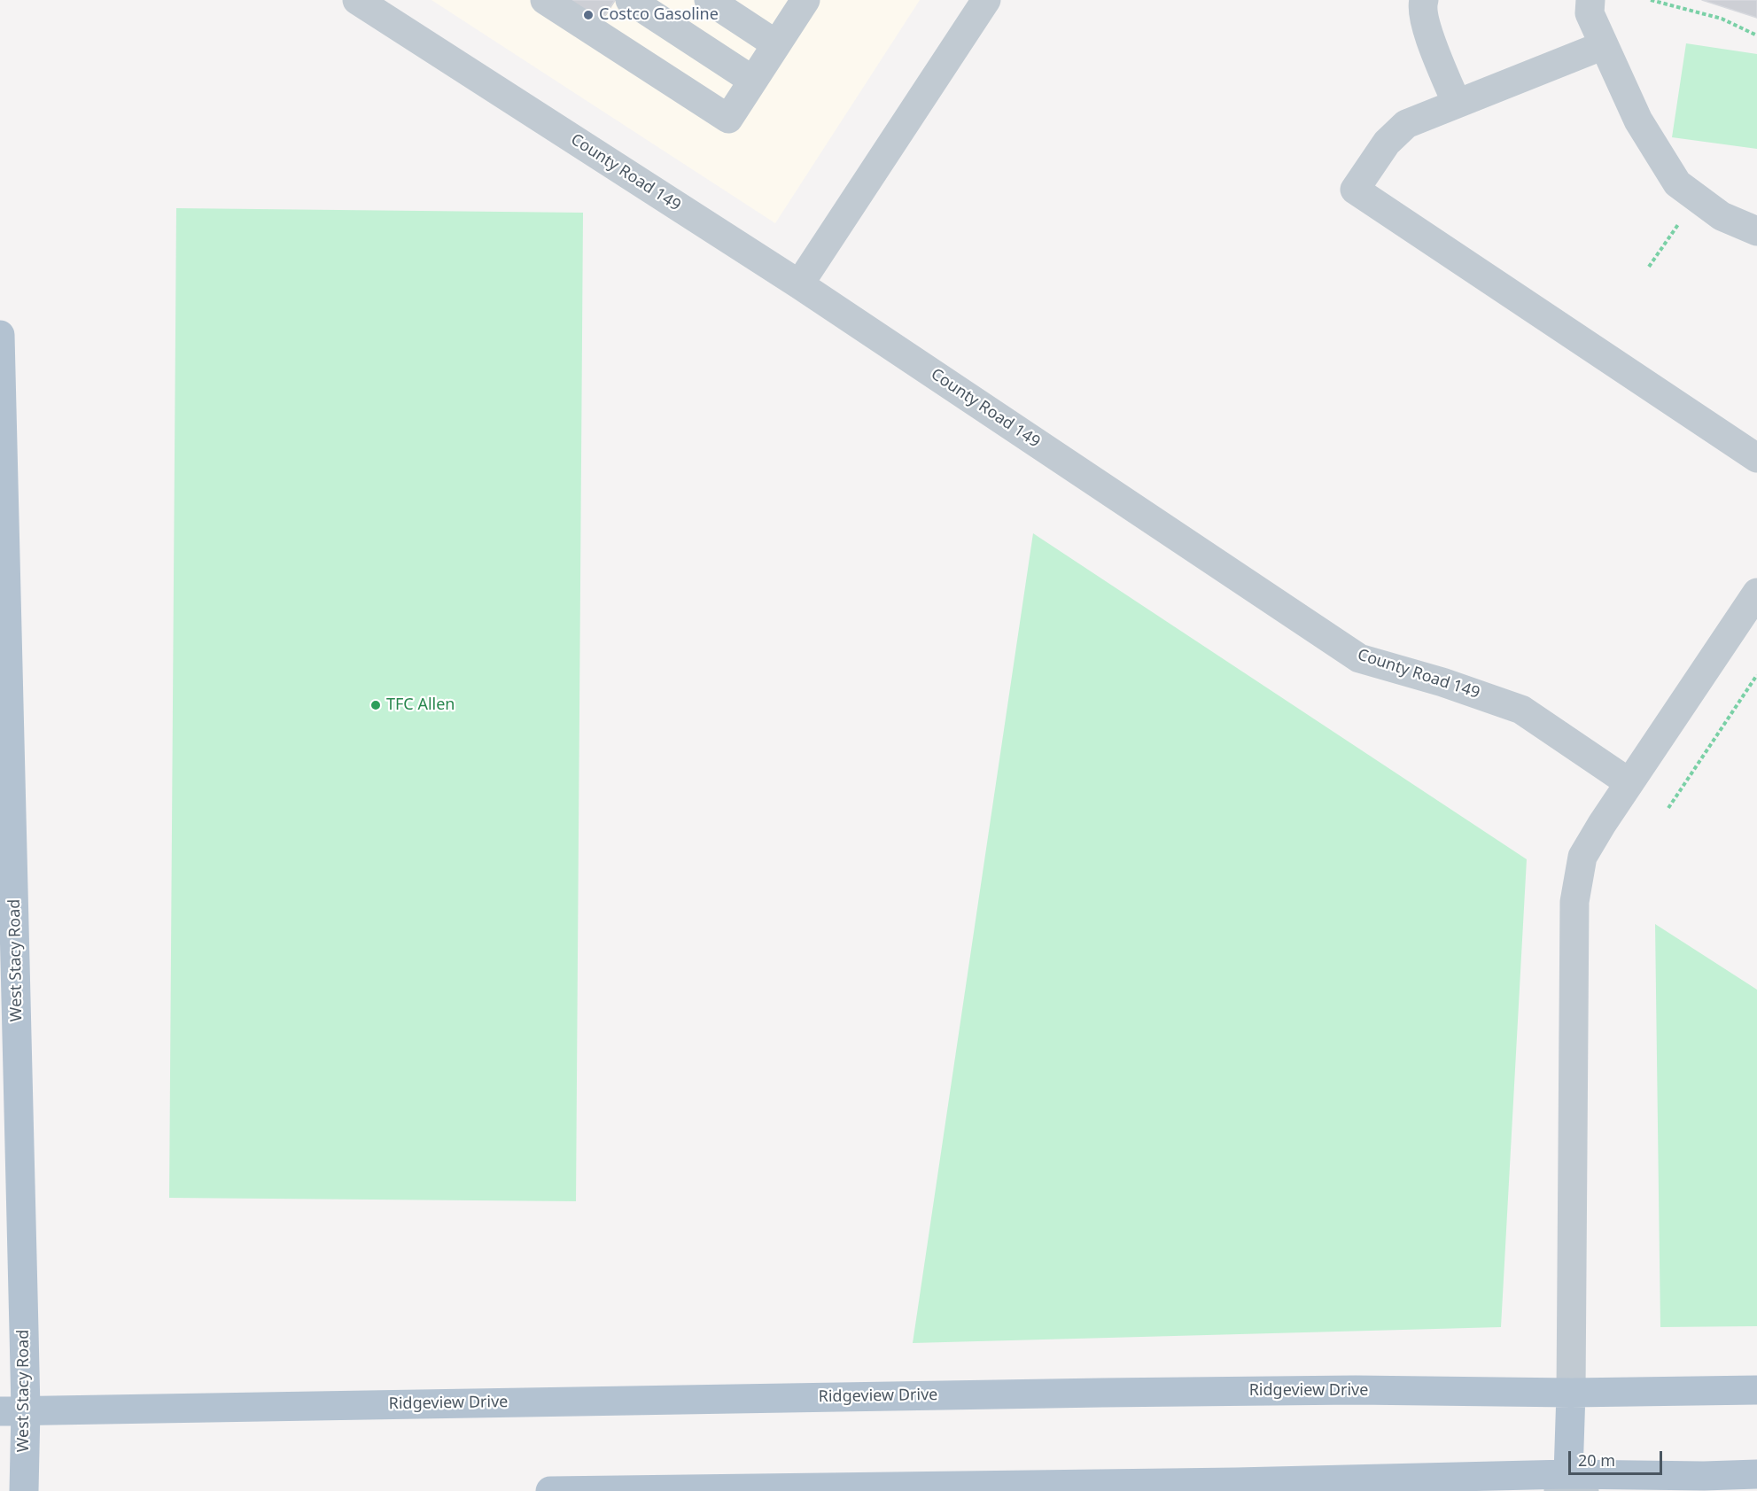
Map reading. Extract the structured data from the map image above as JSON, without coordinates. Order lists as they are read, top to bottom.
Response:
{
  "streets": {
    "main road": ["West Stacy Road", "Ridgeview Drive"],
    "street": ["County Road 149"]
  },
  "crossings": [
    ["West Stacy Road", "Ridgeview Drive"]
  ],
  "places": ["Costco Gasoline", "TFC Allen"],
  "scale_bar": "20 m"
}
